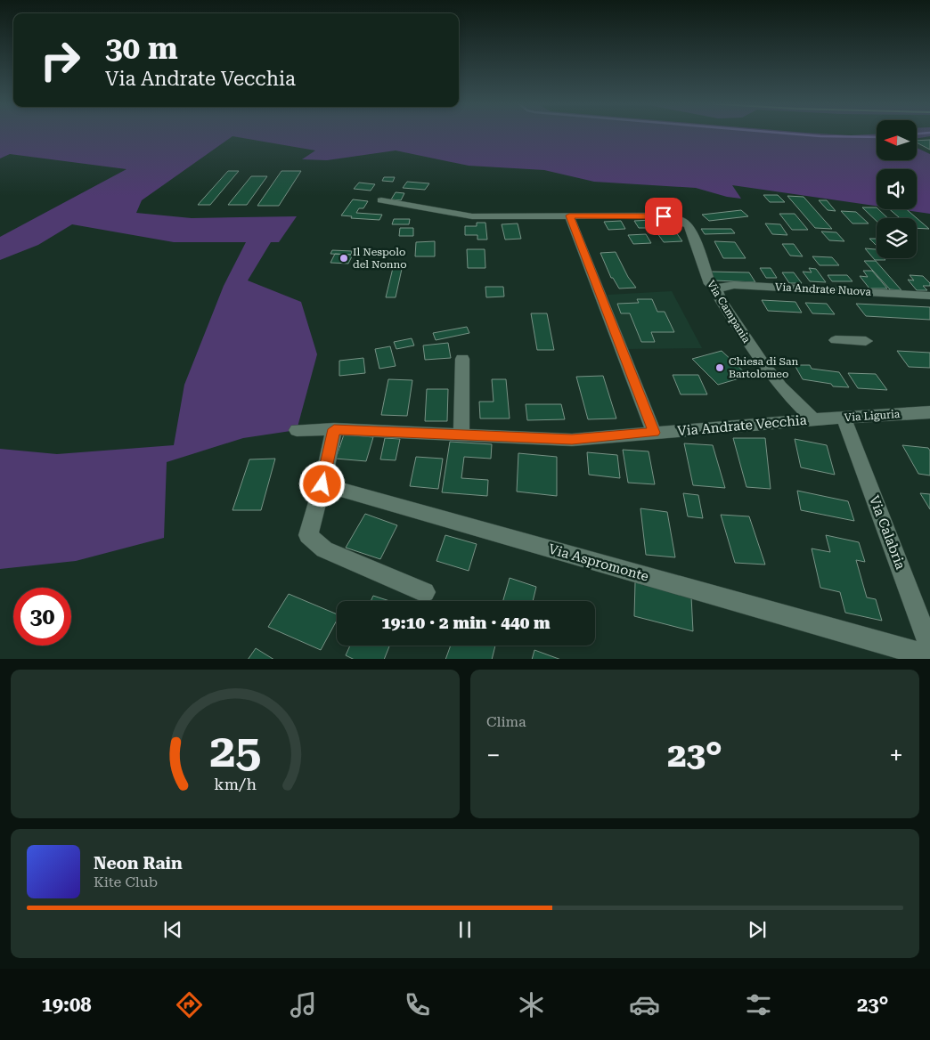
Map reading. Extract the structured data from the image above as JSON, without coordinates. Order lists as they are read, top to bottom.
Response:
{
  "streets": {
    "street": [
      "Via Andrate Nuova",
      "Via Campania",
      "Via Liguria",
      "Via Andrate Vecchia",
      "Via Calabria",
      "Via Aspromonte"
    ]
  },
  "crossings": [
    ["Via Andrate Nuova", "Via Campania"],
    ["Via Campania", "Via Liguria"],
    ["Via Campania", "Via Andrate Vecchia"],
    ["Via Liguria", "Via Andrate Vecchia"],
    ["Via Liguria", "Via Calabria"]
  ],
  "places": ["Il Nespolo del Nonno", "Chiesa di San Bartolomeo"],
  "north": "left",
  "page": {
    "turn": ["30 m", "Via Andrate Vecchia"],
    "limit": "30",
    "trip": "19:10 · 2 min · 440 m",
    "tile": "Clima",
    "heat": ["−", "23°", "+"],
    "song": ["Neon Rain", "Kite Club"],
    "tabs": ["19:08", "23°"],
    "gauge": ["25", "km/h"]
  }
}
